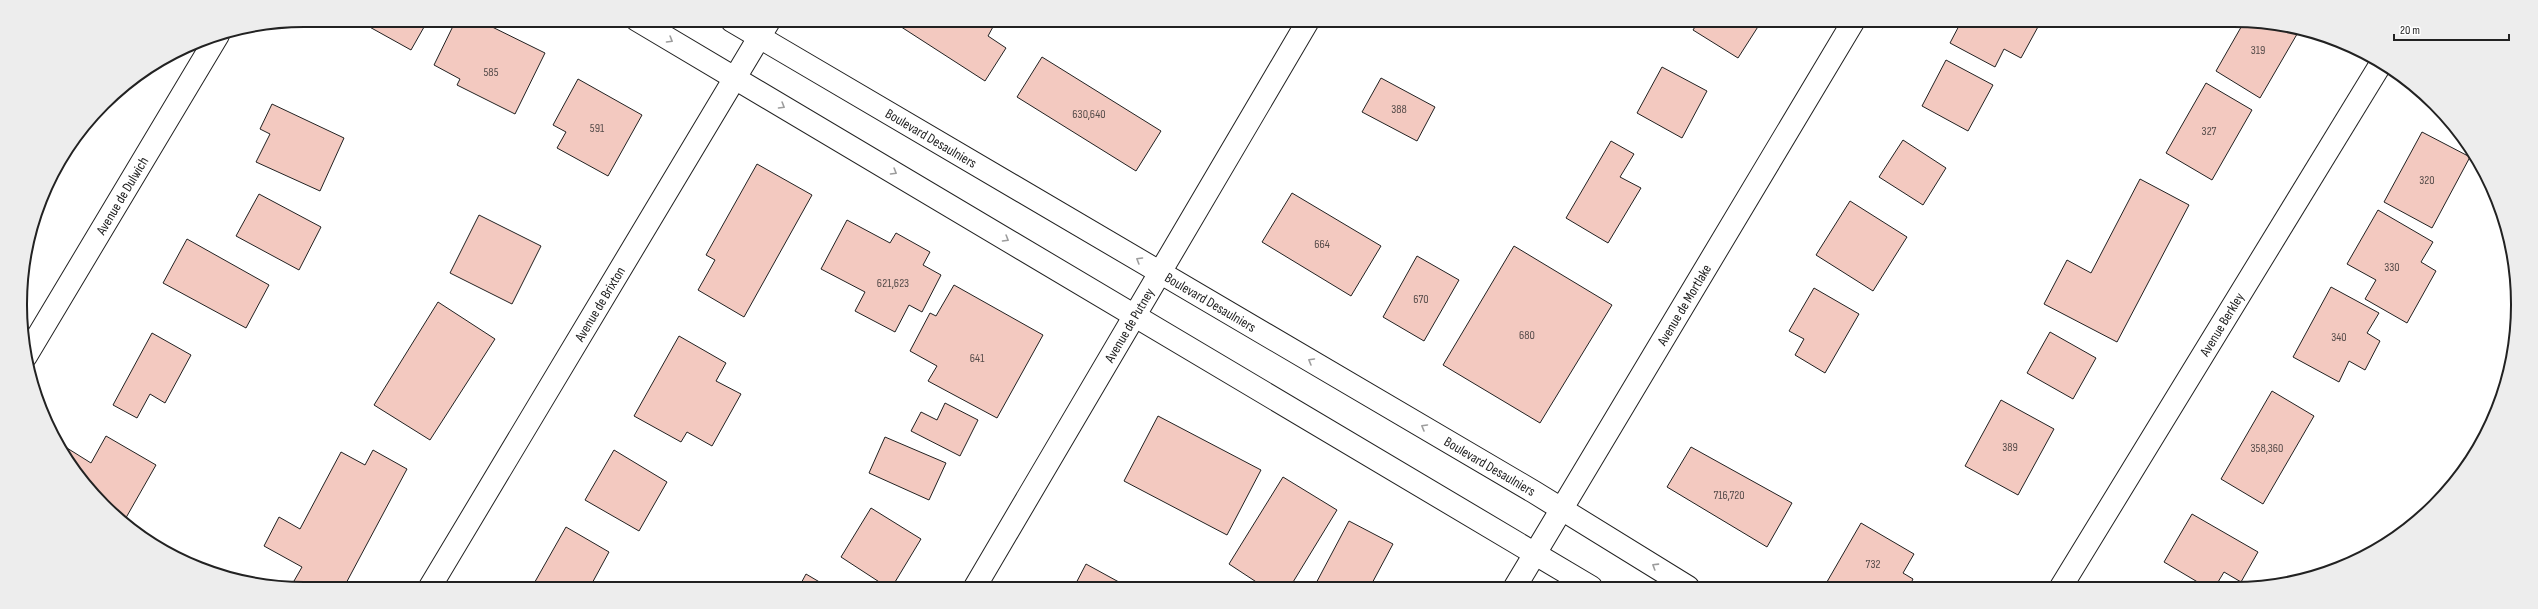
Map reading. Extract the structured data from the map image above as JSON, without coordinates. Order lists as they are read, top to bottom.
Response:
{
  "streets": {
    "street": [
      "Boulevard Desaulniers",
      "Avenue de Dulwich",
      "Avenue de Brixton",
      "Avenue de Mortlake",
      "Avenue de Putney",
      "Avenue Berkley"
    ]
  },
  "crossings": [
    ["Boulevard Desaulniers", "Avenue de Brixton"],
    ["Boulevard Desaulniers", "Avenue de Mortlake"],
    ["Boulevard Desaulniers", "Avenue de Putney"]
  ],
  "house_numbers": [
    "319",
    "585",
    "388",
    "630,640",
    "591",
    "327",
    "320",
    "664",
    "330",
    "621,623",
    "670",
    "680",
    "340",
    "641",
    "389",
    "358,360",
    "716,720",
    "732"
  ],
  "scale_bar": "20 m"
}
